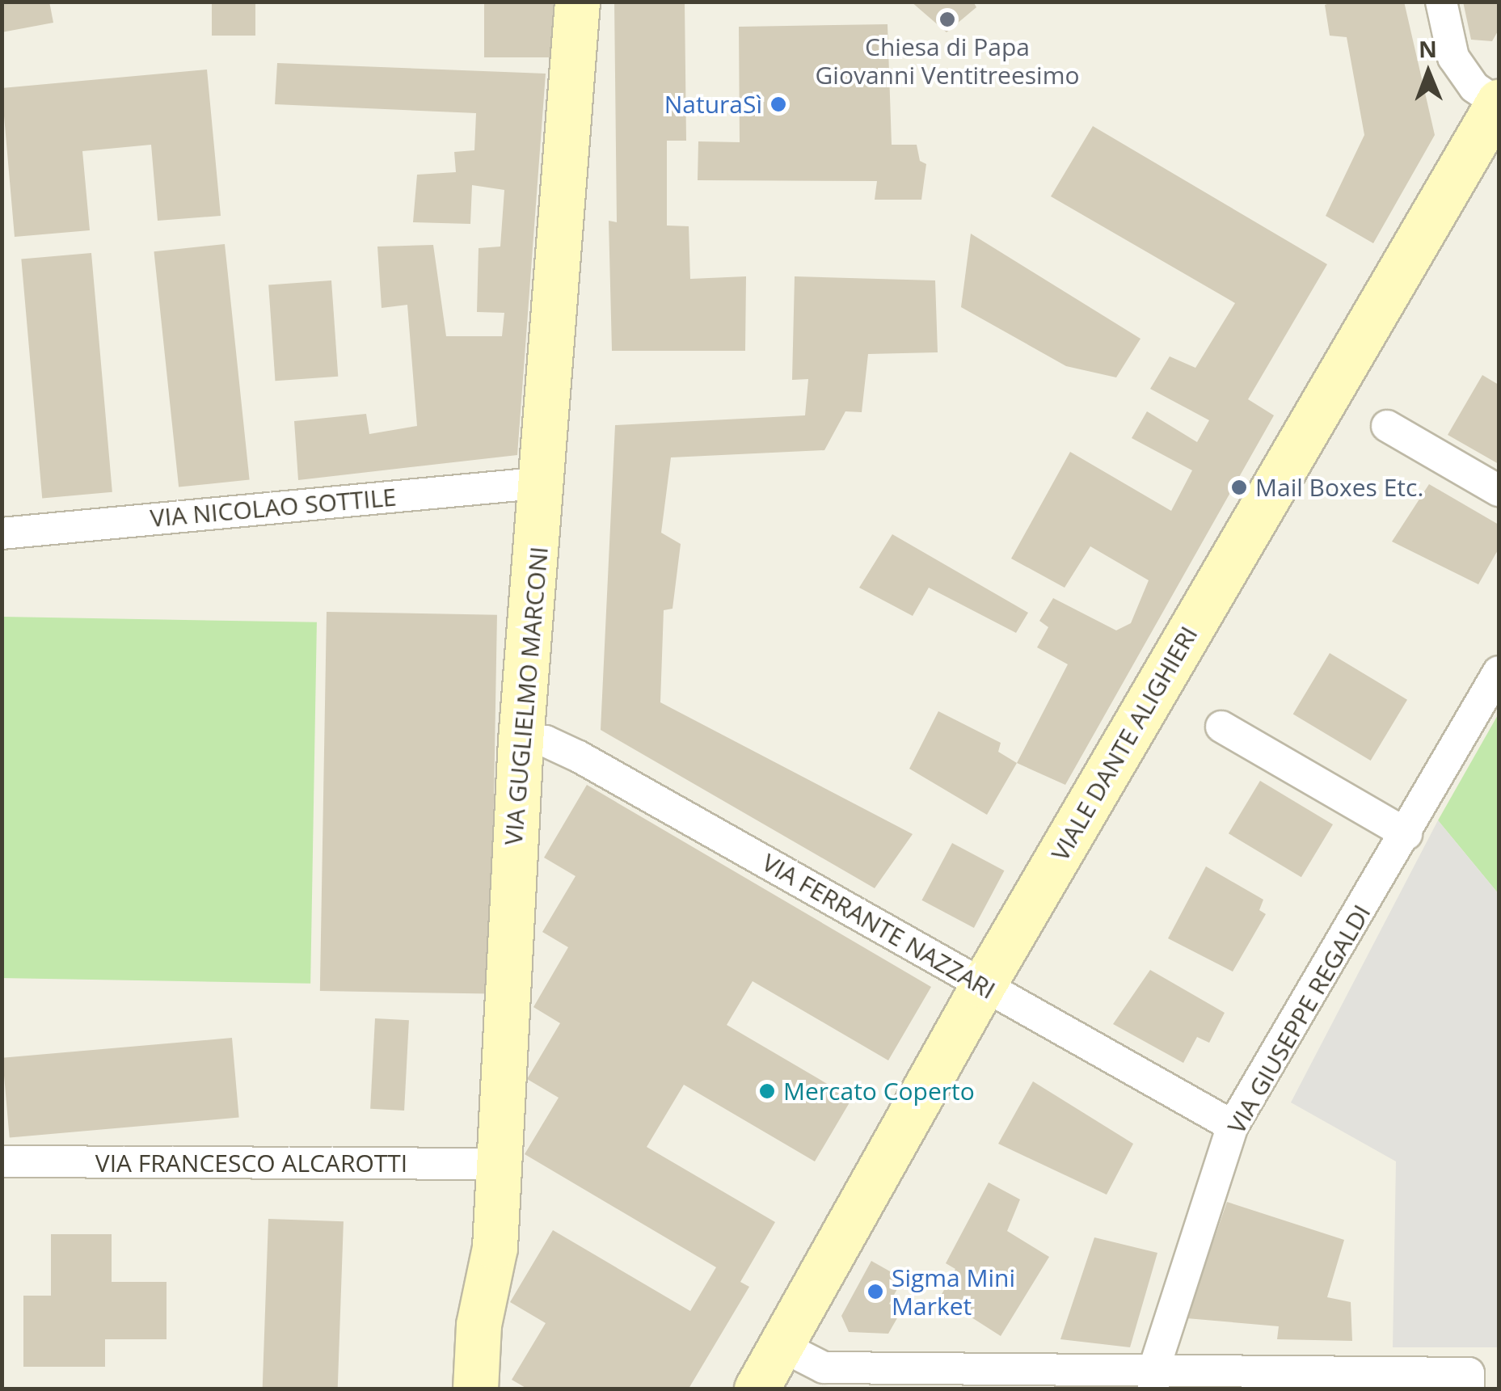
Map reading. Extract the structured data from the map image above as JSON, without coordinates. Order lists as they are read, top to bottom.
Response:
{
  "streets": {
    "main road": ["VIA GUGLIELMO MARCONI", "VIALE DANTE ALIGHIERI"],
    "street": [
      "VIA NICOLAO SOTTILE",
      "VIA FERRANTE NAZZARI",
      "VIA GIUSEPPE REGALDI",
      "VIA FRANCESCO ALCAROTTI"
    ]
  },
  "crossings": [
    ["VIA NICOLAO SOTTILE", "VIA GUGLIELMO MARCONI"],
    ["VIA GUGLIELMO MARCONI", "VIA FERRANTE NAZZARI"],
    ["VIA GUGLIELMO MARCONI", "VIA FRANCESCO ALCAROTTI"],
    ["VIALE DANTE ALIGHIERI", "VIA FERRANTE NAZZARI"],
    ["VIA FERRANTE NAZZARI", "VIA GIUSEPPE REGALDI"]
  ],
  "places": [
    "Chiesa di Papa Giovanni Ventitreesimo",
    "NaturaSì",
    "Mail Boxes Etc.",
    "Mercato Coperto",
    "Sigma Mini Market"
  ],
  "north": "top"
}
